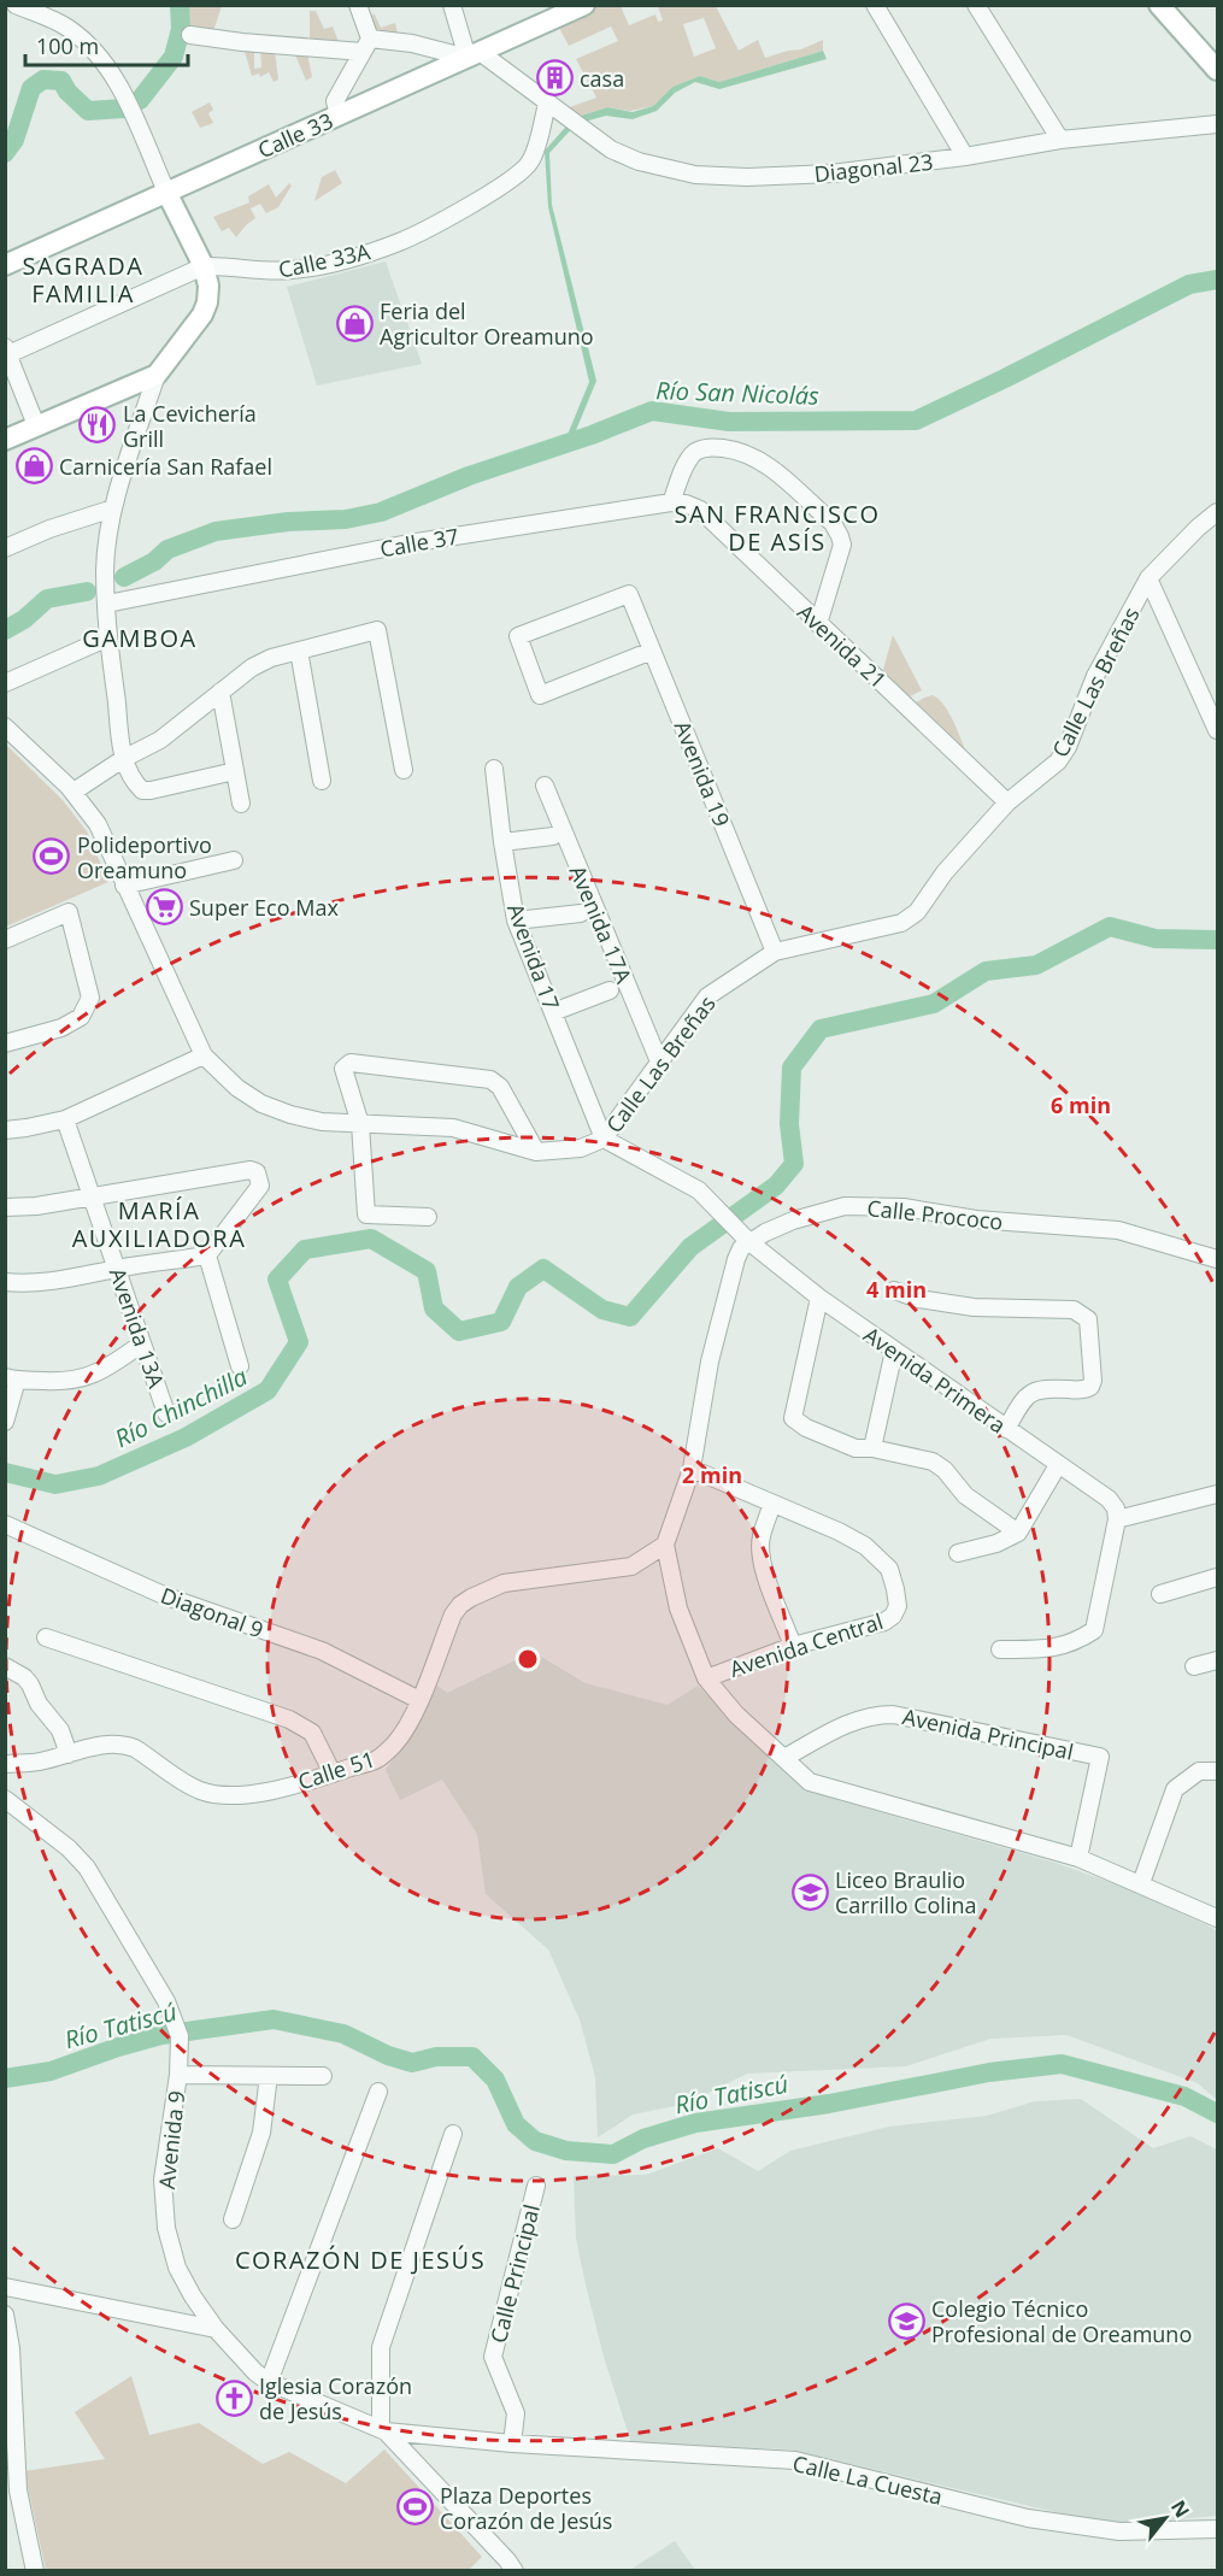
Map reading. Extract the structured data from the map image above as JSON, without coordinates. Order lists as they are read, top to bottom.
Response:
{
  "streets": {
    "main road": ["Calle 33"],
    "street": [
      "Diagonal 23",
      "Calle 33A",
      "Calle 37",
      "Avenida 21",
      "Calle Las Breñas",
      "Avenida 19",
      "Avenida 17A",
      "Avenida 17",
      "Calle Prococo",
      "Avenida 13A",
      "Avenida Primera",
      "Diagonal 9",
      "Avenida Central",
      "Avenida Principal",
      "Calle 51",
      "Avenida 9",
      "Calle Principal",
      "Calle La Cuesta"
    ]
  },
  "crossings": [
    ["Diagonal 23", "Calle 33A"],
    ["Calle 37", "Avenida 21"],
    ["Avenida 21", "Calle Las Breñas"],
    ["Calle Las Breñas", "Avenida 19"],
    ["Calle Las Breñas", "Avenida 17A"],
    ["Calle Las Breñas", "Avenida 17"],
    ["Calle Prococo", "Avenida Primera"],
    ["Diagonal 9", "Calle 51"],
    ["Avenida 9", "Calle La Cuesta"],
    ["Calle Principal", "Calle La Cuesta"]
  ],
  "districts": [
    "SAGRADA FAMILIA",
    "SAN FRANCISCO DE ASÍS",
    "GAMBOA",
    "MARÍA AUXILIADORA",
    "CORAZÓN DE JESÚS"
  ],
  "water": ["Río San Nicolás", "Río Chinchilla", "Río Tatiscú"],
  "places": {
    "building": ["casa"],
    "shop": ["Feria del Agricultor Oreamuno", "Carnicería San Rafael"],
    "restaurant": ["La Cevichería Grill"],
    "sports": ["Polideportivo Oreamuno", "Plaza Deportes Corazón de Jesús"],
    "supermarket": ["Super Eco Max"],
    "school or university": ["Liceo Braulio Carrillo Colina", "Colegio Técnico Profesional de Oreamuno"],
    "church": ["Iglesia Corazón de Jesús"]
  },
  "scale_bar": "100 m",
  "north": "top right",
  "rings": ["6 min", "4 min", "2 min"]
}
